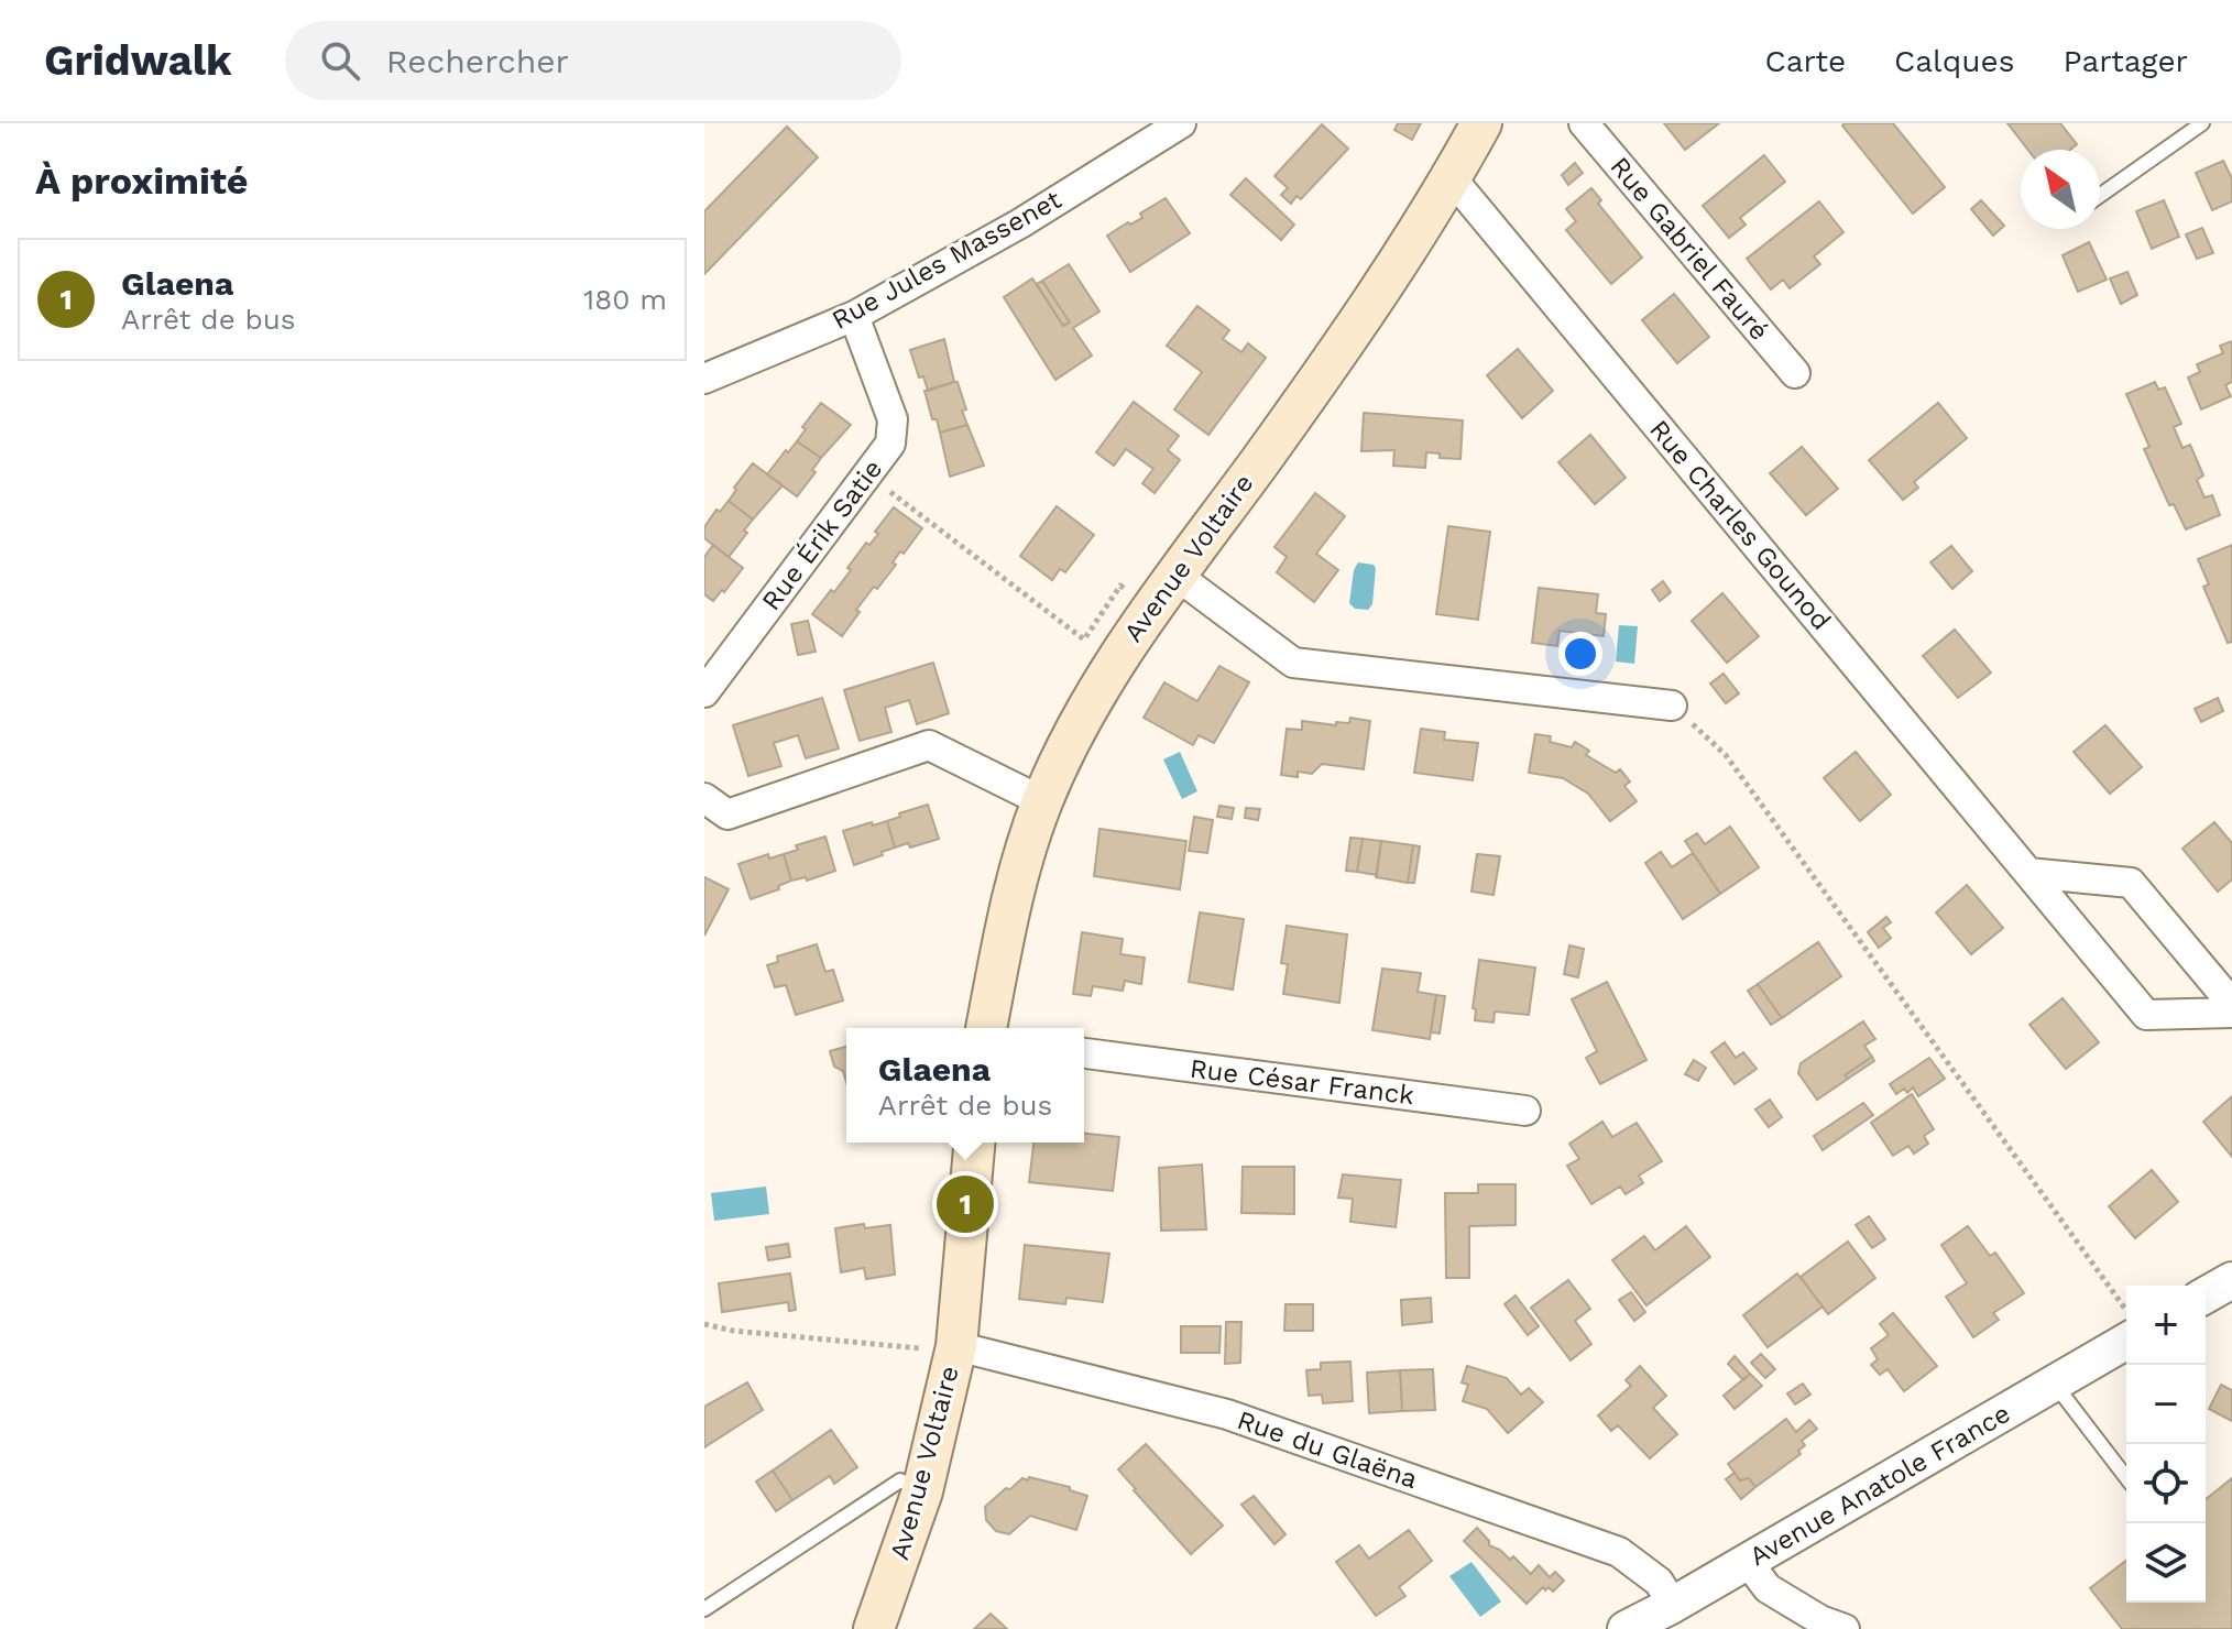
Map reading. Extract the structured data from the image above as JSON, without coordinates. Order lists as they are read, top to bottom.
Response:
{
  "streets": {
    "main road": ["Avenue Voltaire"],
    "street": [
      "Rue Gabriel Fauré",
      "Rue Jules Massenet",
      "Rue Charles Gounod",
      "Rue Érik Satie",
      "Rue César Franck",
      "Rue du Glaëna",
      "Avenue Anatole France"
    ]
  },
  "crossings": [
    ["Rue Jules Massenet", "Rue Érik Satie"],
    ["Rue Charles Gounod", "Avenue Voltaire"],
    ["Avenue Voltaire", "Rue du Glaëna"],
    ["Rue du Glaëna", "Avenue Anatole France"]
  ],
  "north": "top left",
  "page": {
    "header": "Gridwalk",
    "search": "Rechercher",
    "nav": ["Carte", "Calques", "Partager"],
    "heading": "À proximité",
    "list": [
      {
        "mark": "1",
        "name": "Glaena",
        "note": "Arrêt de bus",
        "value": "180 m"
      }
    ],
    "popup": ["Glaena", "Arrêt de bus"],
    "pins": "1",
    "map_buttons": ["+", "−"]
  }
}
